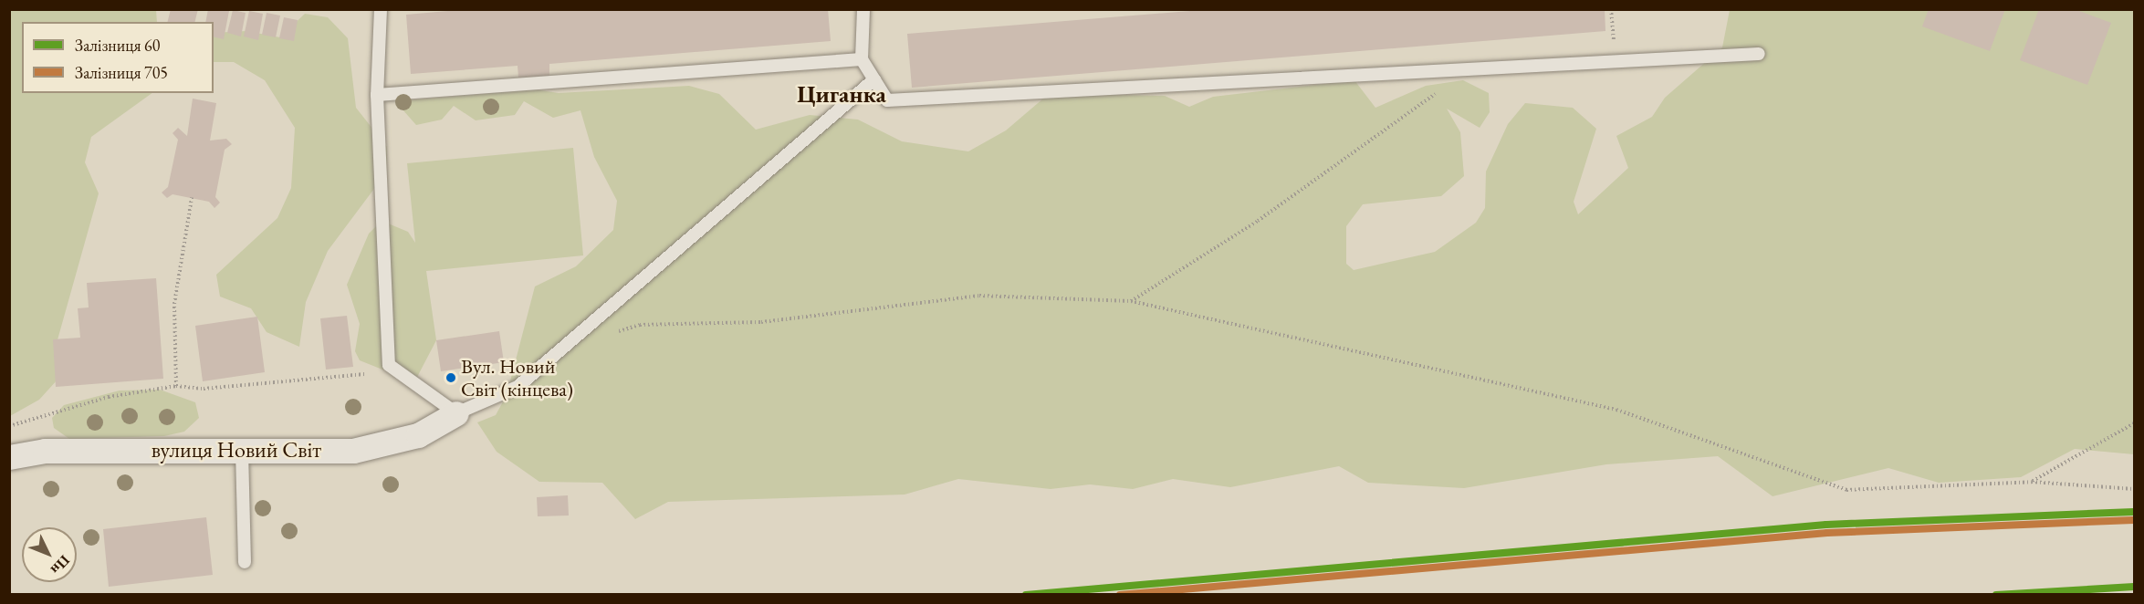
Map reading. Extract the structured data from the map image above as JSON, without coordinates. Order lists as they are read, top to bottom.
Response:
{
  "streets": {
    "street": ["вулиця Новий Світ"]
  },
  "districts": ["Циганка"],
  "places": ["Вул. Новий Свiт (кінцева)"],
  "lines": ["rail line 60", "rail line 705"],
  "legend": ["Залізниця 60", "Залізниця 705"],
  "north": "bottom right"
}
